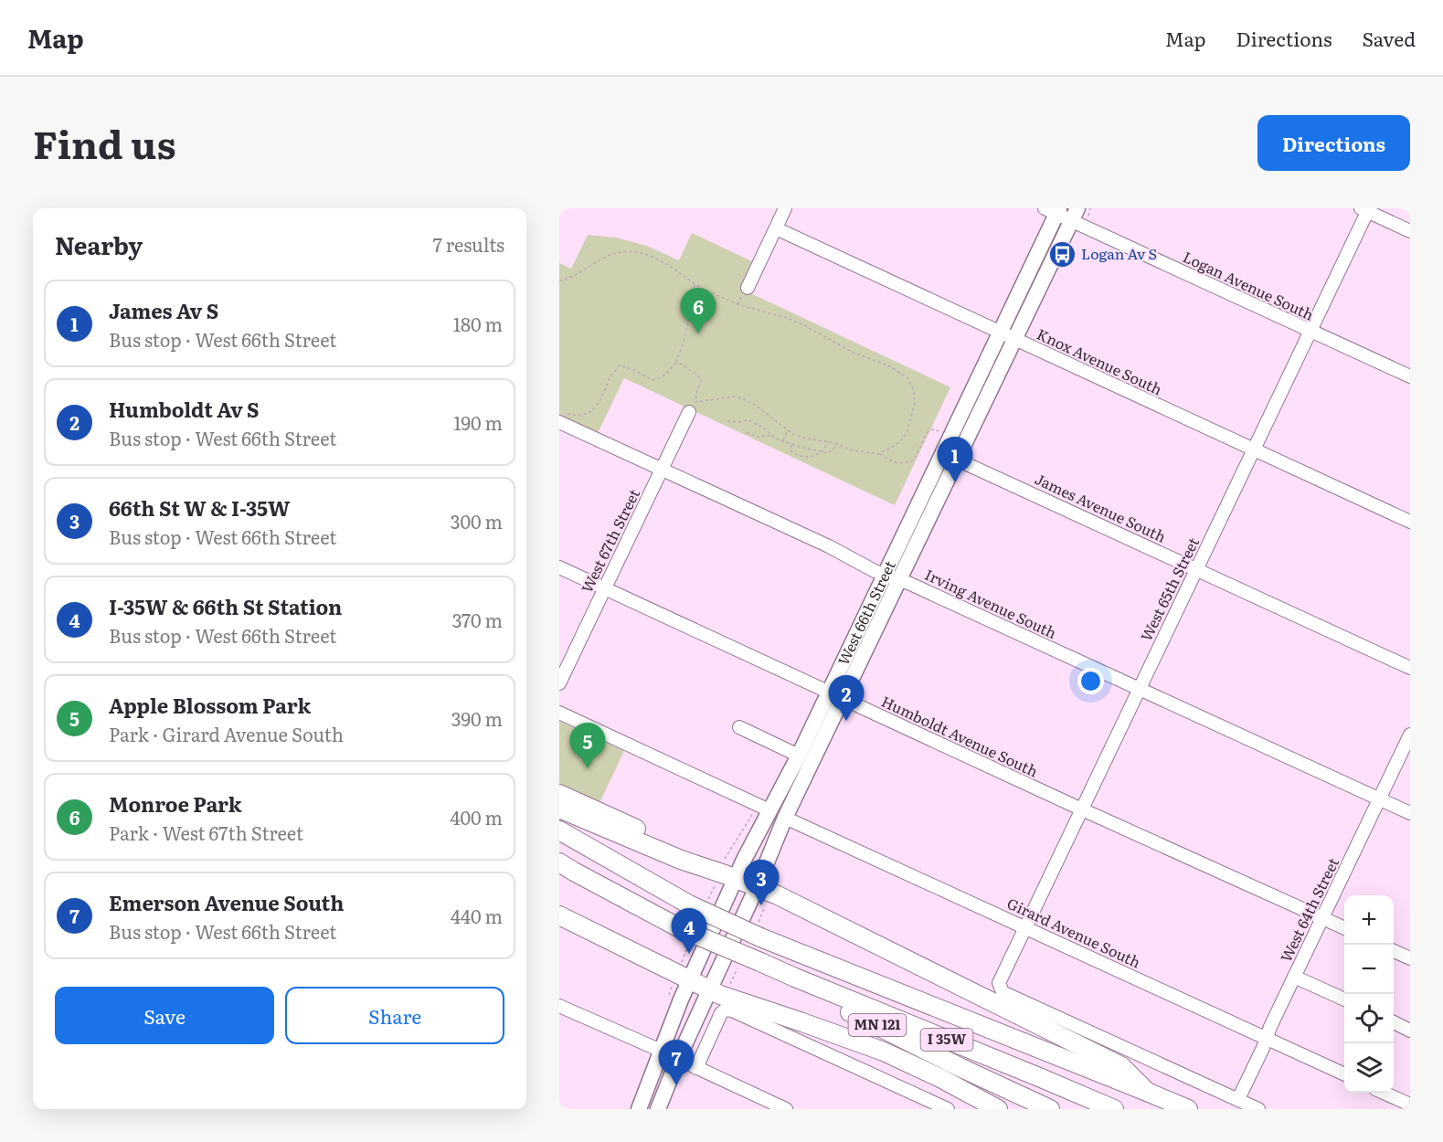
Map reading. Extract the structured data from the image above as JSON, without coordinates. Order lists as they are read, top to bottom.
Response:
{
  "streets": {
    "highway": ["MN 121", "I 35W"],
    "main road": ["West 66th Street"],
    "street": [
      "Logan Avenue South",
      "Knox Avenue South",
      "James Avenue South",
      "West 67th Street",
      "West 65th Street",
      "Irving Avenue South",
      "Humboldt Avenue South",
      "West 64th Street",
      "Girard Avenue South"
    ]
  },
  "crossings": [
    ["Logan Avenue South", "West 65th Street"],
    ["Logan Avenue South", "West 66th Street"],
    ["Knox Avenue South", "West 65th Street"],
    ["Knox Avenue South", "West 66th Street"],
    ["James Avenue South", "West 65th Street"],
    ["James Avenue South", "West 66th Street"],
    ["West 67th Street", "Irving Avenue South"],
    ["West 67th Street", "Humboldt Avenue South"],
    ["West 65th Street", "Irving Avenue South"],
    ["West 65th Street", "Humboldt Avenue South"],
    ["West 65th Street", "West 64th Street"],
    ["West 65th Street", "Girard Avenue South"],
    ["Irving Avenue South", "West 66th Street"],
    ["Irving Avenue South", "West 64th Street"],
    ["West 66th Street", "Humboldt Avenue South"],
    ["West 66th Street", "Girard Avenue South"],
    ["Humboldt Avenue South", "West 64th Street"],
    ["West 64th Street", "Girard Avenue South"],
    ["MN 121", "I 35W"]
  ],
  "places": {
    "bus stop": ["Logan Av S"]
  },
  "page": {
    "header": "Map",
    "nav": ["Map", "Directions", "Saved"],
    "title": "Find us",
    "buttons": [
      "Directions",
      ["Save", "Share"]
    ],
    "heading": ["Nearby", "7 results"],
    "list": [
      {
        "mark": "1",
        "name": "James Av S",
        "note": "Bus stop · West 66th Street",
        "value": "180 m"
      },
      {
        "mark": "2",
        "name": "Humboldt Av S",
        "note": "Bus stop · West 66th Street",
        "value": "190 m"
      },
      {
        "mark": "3",
        "name": "66th St W & I-35W",
        "note": "Bus stop · West 66th Street",
        "value": "300 m"
      },
      {
        "mark": "4",
        "name": "I-35W & 66th St Station",
        "note": "Bus stop · West 66th Street",
        "value": "370 m"
      },
      {
        "mark": "5",
        "name": "Apple Blossom Park",
        "note": "Park · Girard Avenue South",
        "value": "390 m"
      },
      {
        "mark": "6",
        "name": "Monroe Park",
        "note": "Park · West 67th Street",
        "value": "400 m"
      },
      {
        "mark": "7",
        "name": "Emerson Avenue South",
        "note": "Bus stop · West 66th Street",
        "value": "440 m"
      }
    ],
    "pins": [
      "6",
      "1",
      "2",
      "5",
      "3",
      "4",
      "7"
    ],
    "map_buttons": ["+", "−"]
  }
}
